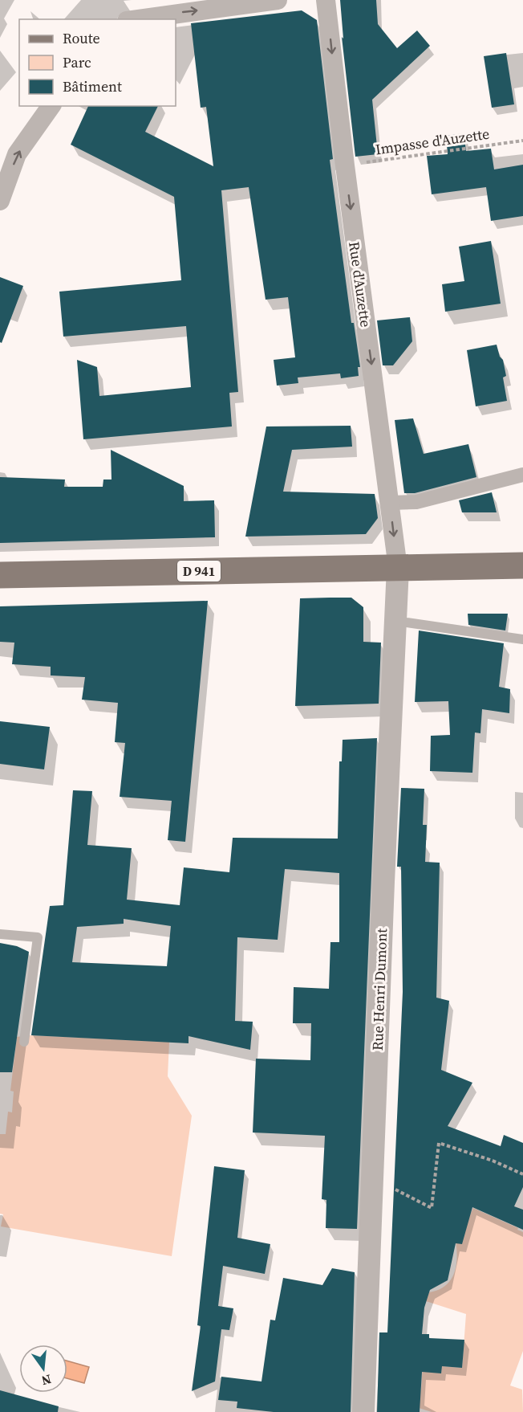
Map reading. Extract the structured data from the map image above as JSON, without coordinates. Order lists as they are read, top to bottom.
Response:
{
  "streets": {
    "main road": ["D 941"],
    "street": ["Rue d'Auzette", "Rue Henri Dumont"],
    "path": ["Impasse d'Auzette"]
  },
  "crossings": [
    ["Impasse d'Auzette", "Rue d'Auzette"],
    ["Rue d'Auzette", "D 941"],
    ["Rue d'Auzette", "Rue Henri Dumont"],
    ["D 941", "Rue Henri Dumont"]
  ],
  "one_way": ["Rue d'Auzette"],
  "legend": ["Route", "Parc", "Bâtiment"],
  "north": "bottom"
}
